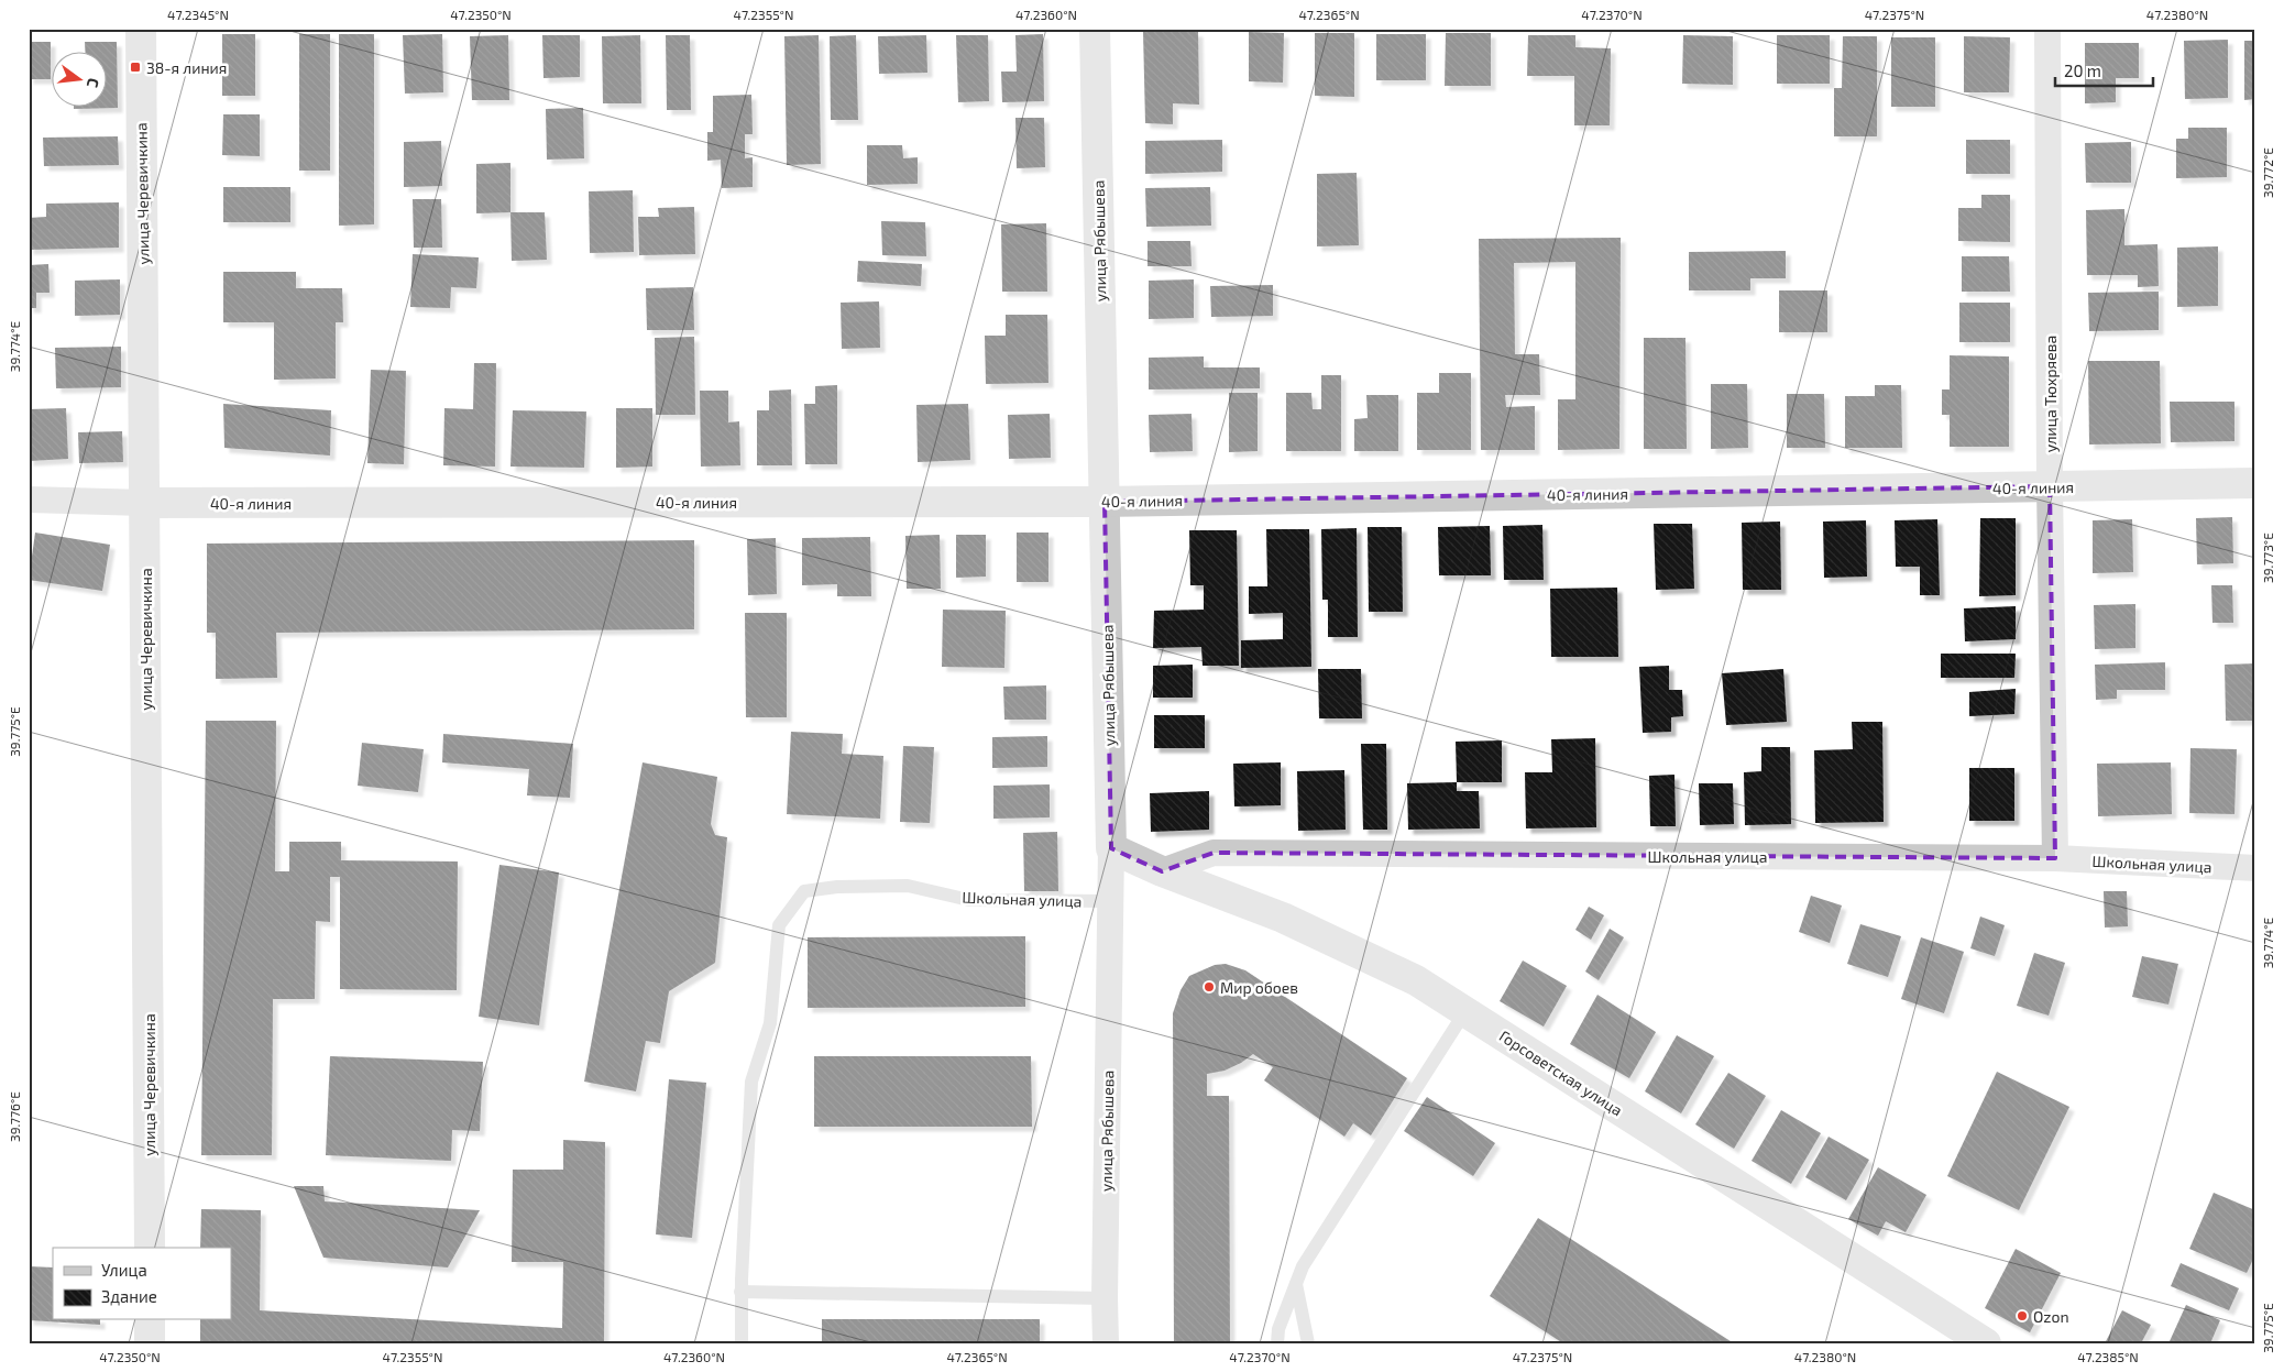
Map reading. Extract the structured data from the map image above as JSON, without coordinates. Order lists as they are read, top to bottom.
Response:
{
  "streets": {
    "street": [
      "улица Черевичкина",
      "улица Рябышева",
      "улица Тюхряева",
      "40-я линия",
      "Школьная улица",
      "Горсоветская улица"
    ]
  },
  "crossings": [
    ["улица Черевичкина", "40-я линия"],
    ["улица Рябышева", "40-я линия"],
    ["улица Рябышева", "Школьная улица"],
    ["улица Рябышева", "Горсоветская улица"],
    ["улица Тюхряева", "40-я линия"],
    ["улица Тюхряева", "Школьная улица"],
    ["Школьная улица", "Горсоветская улица"]
  ],
  "places": {
    "transit": ["38-я линия"],
    "other": ["Мир обоев", "Ozon"]
  },
  "legend": ["Улица", "Здание"],
  "scale_bar": "20 m",
  "north": "right",
  "coordinates": [
    "47.2345°N",
    "47.2350°N",
    "47.2355°N",
    "47.2360°N",
    "47.2365°N",
    "47.2370°N",
    "47.2375°N",
    "47.2380°N",
    "39.772°E",
    "39.774°E",
    "39.773°E",
    "39.775°E",
    "39.776°E",
    "47.2385°N"
  ]
}
